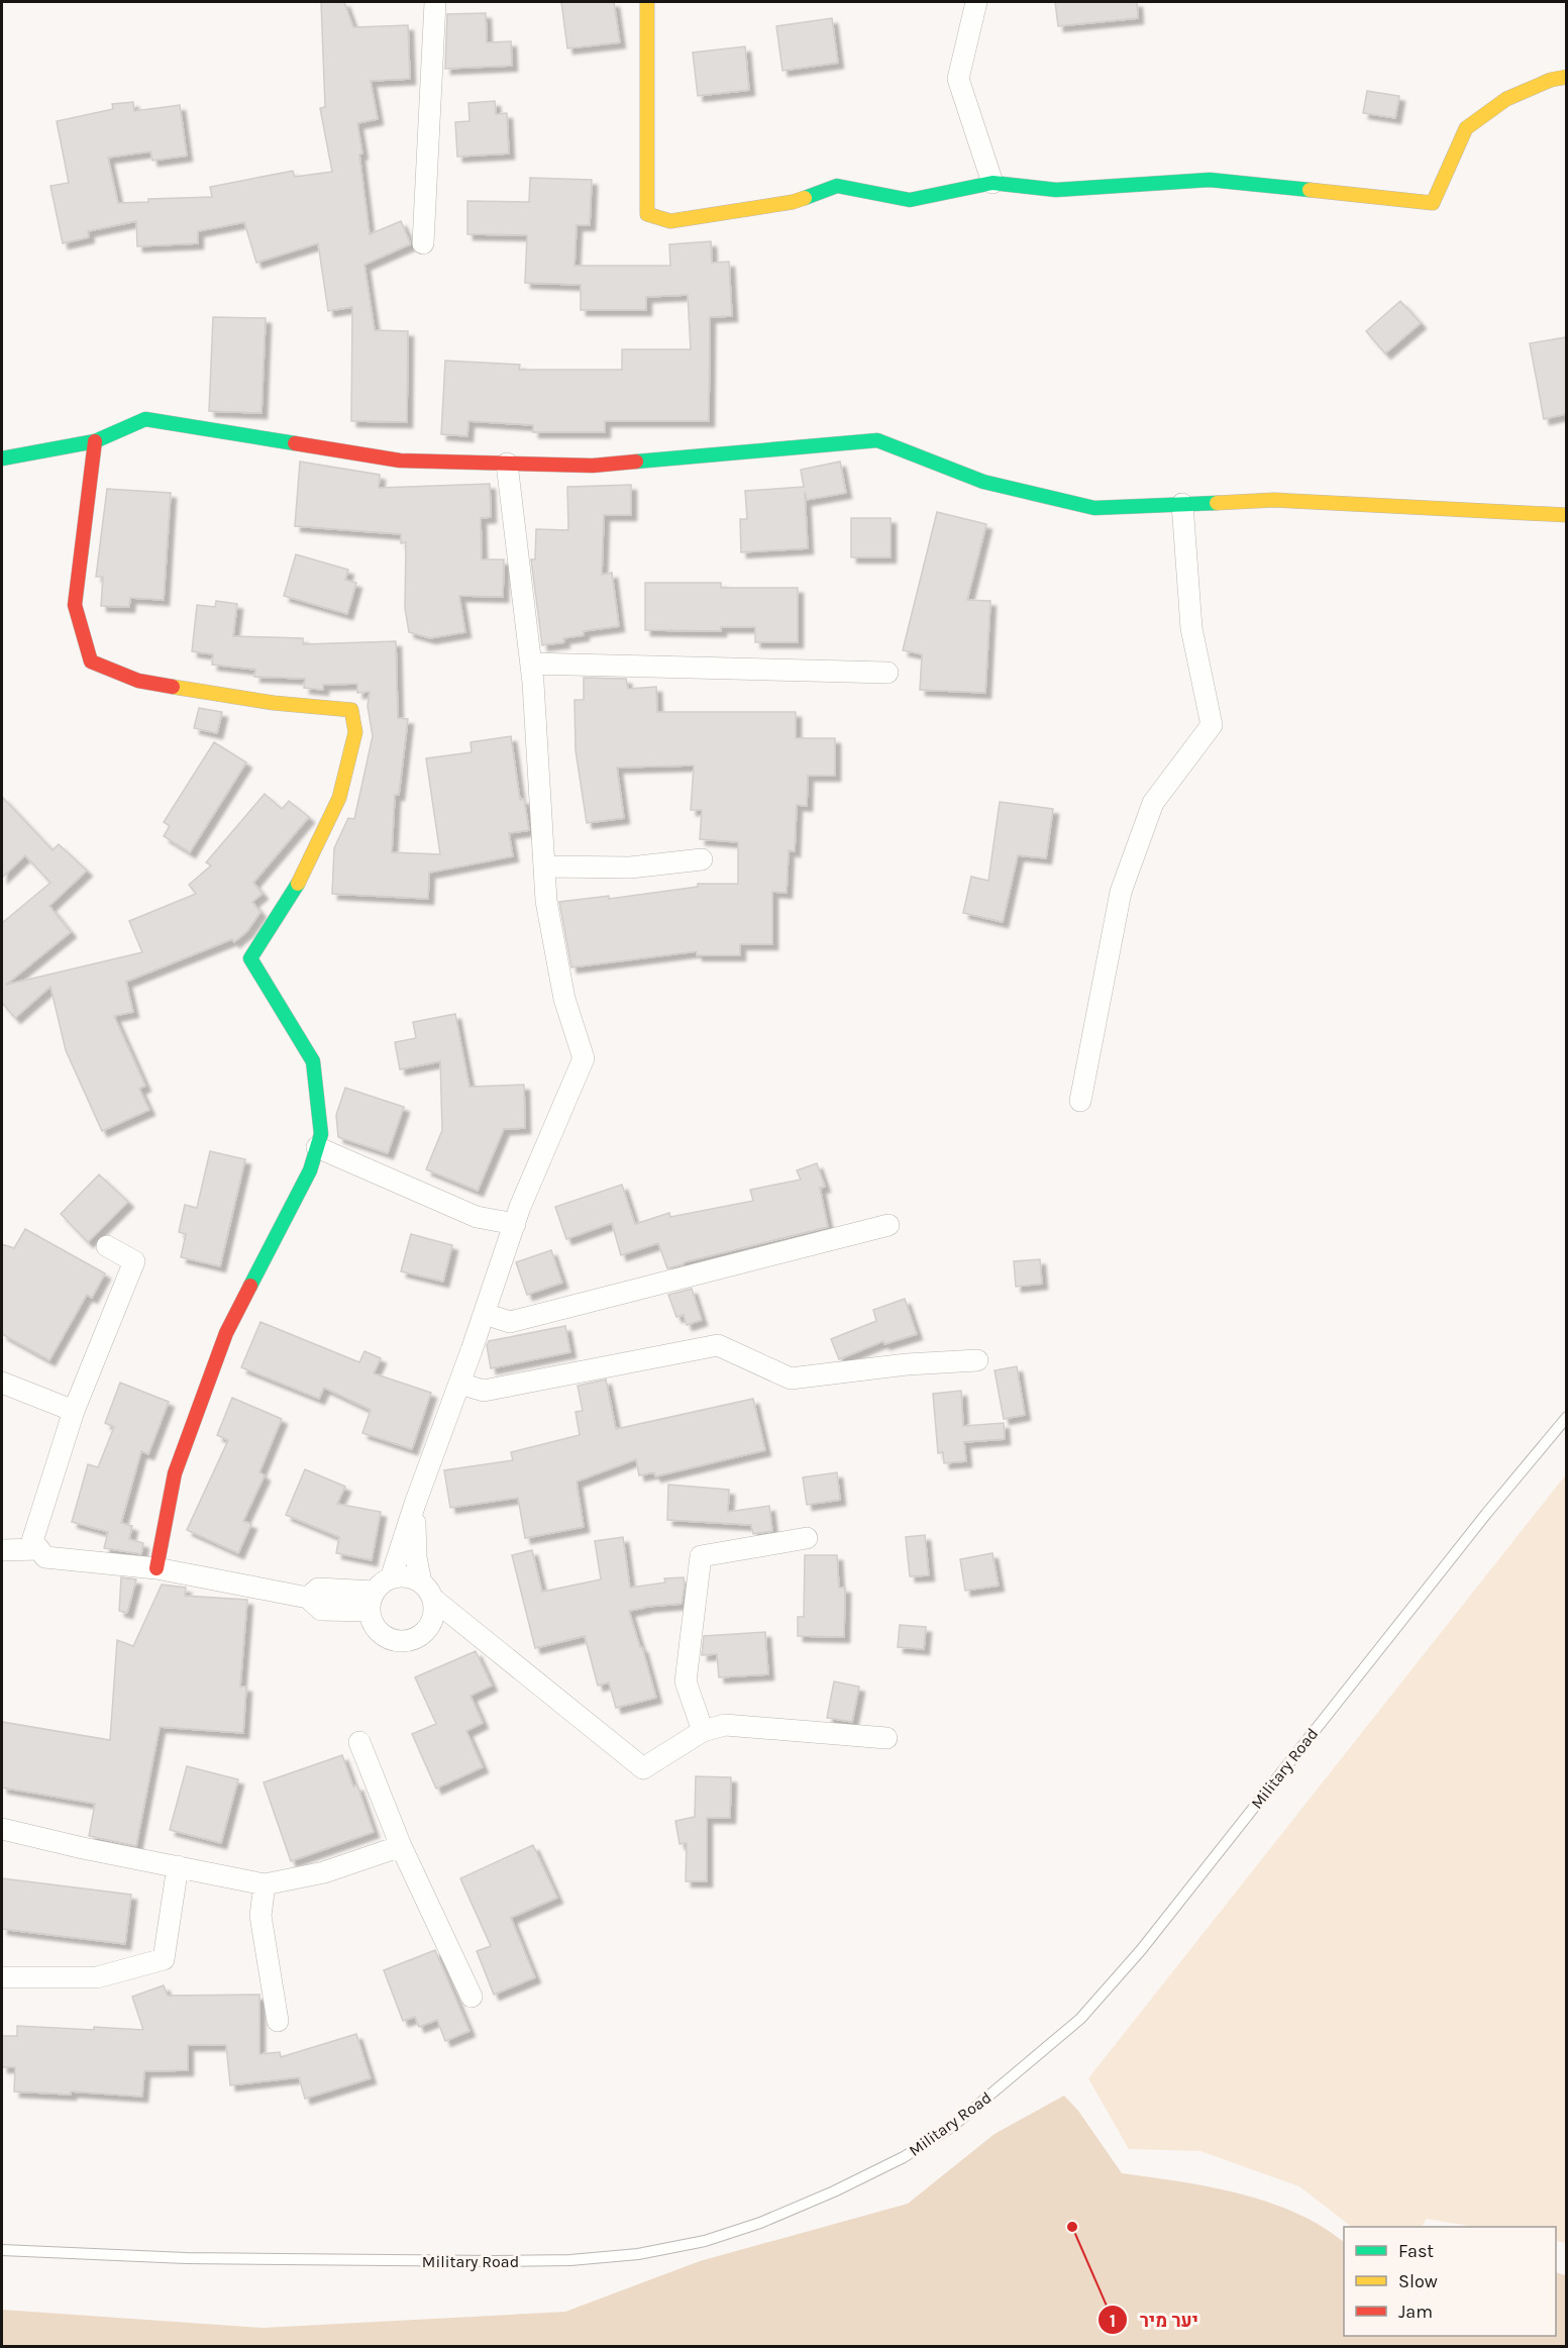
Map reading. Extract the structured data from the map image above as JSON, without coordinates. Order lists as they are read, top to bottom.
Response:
{
  "streets": {
    "lane": ["Military Road"]
  },
  "places": ["יער מיר"],
  "legend": ["Fast", "Slow", "Jam"]
}
